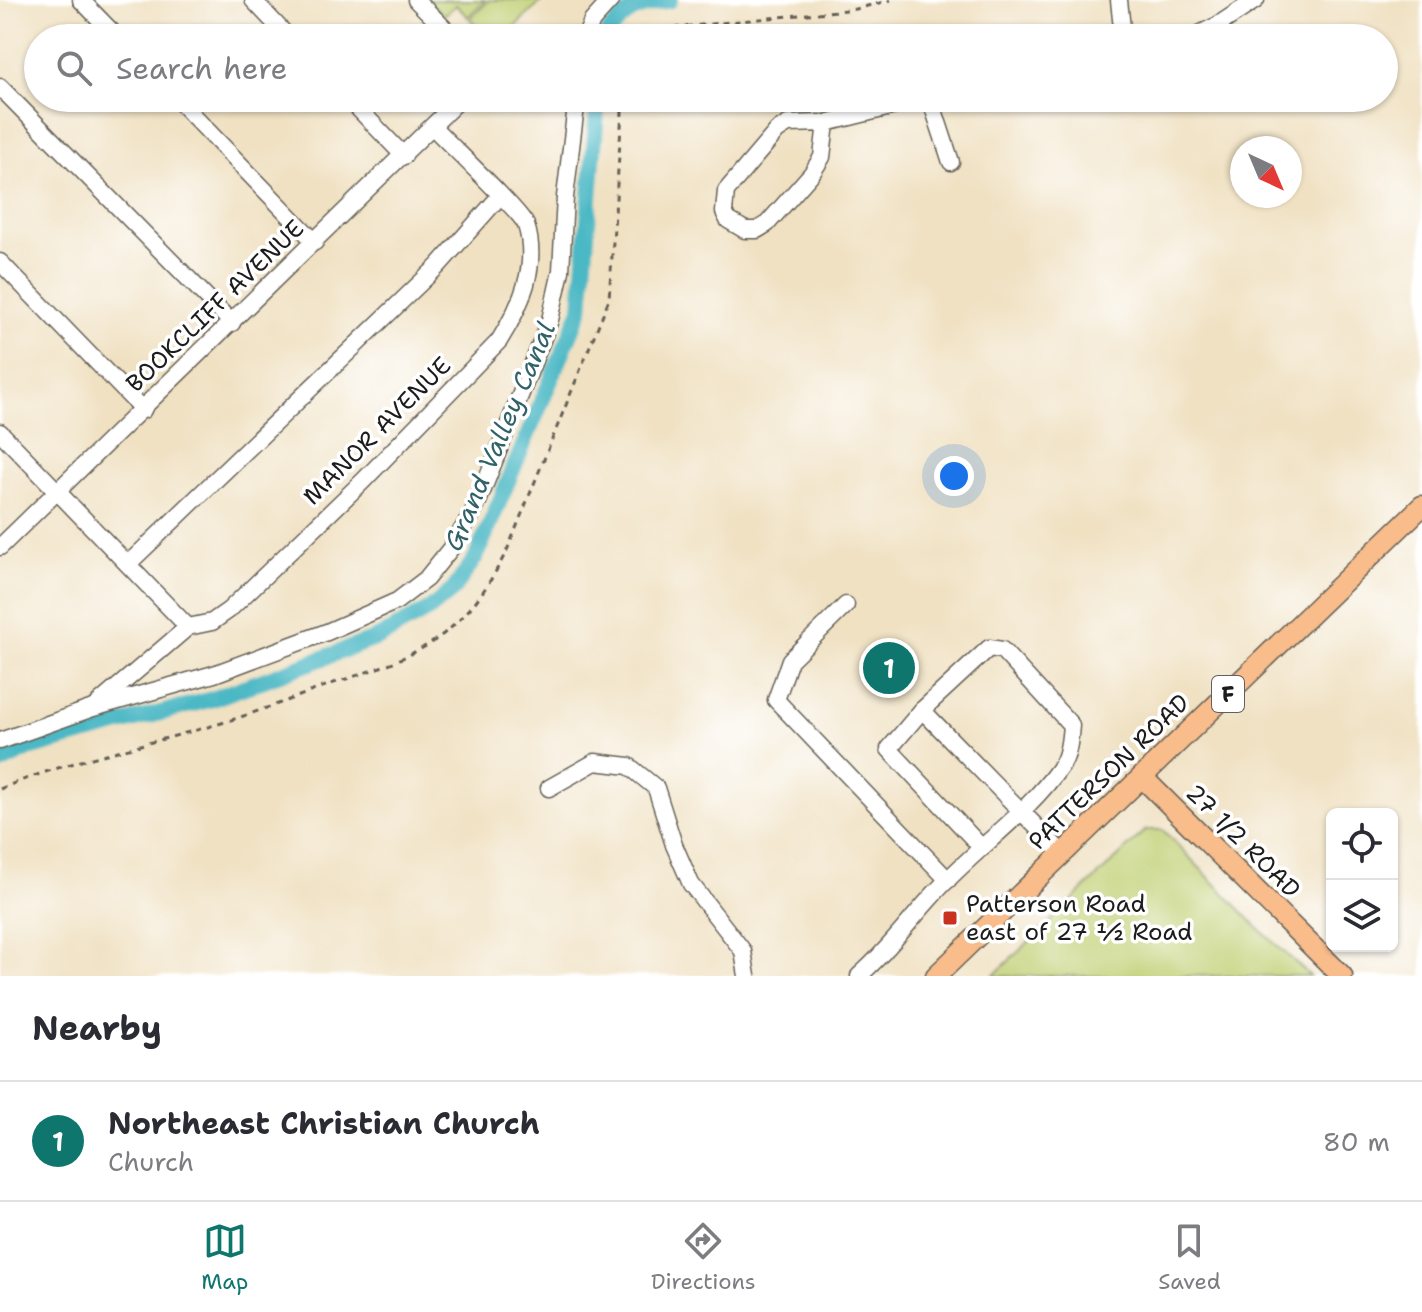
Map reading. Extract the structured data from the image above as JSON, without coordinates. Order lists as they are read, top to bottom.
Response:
{
  "streets": {
    "main road": ["F", "PATTERSON ROAD", "27 1/2 ROAD"],
    "street": ["BOOKCLIFF AVENUE", "MANOR AVENUE"]
  },
  "crossings": [
    ["PATTERSON ROAD", "27 1/2 ROAD"]
  ],
  "water": ["Grand Valley Canal"],
  "places": {
    "transit": ["Patterson Road east of 27 ½ Road"]
  },
  "north": "bottom right",
  "page": {
    "search": "Search here",
    "pins": "1",
    "heading": "Nearby",
    "list": [
      {
        "mark": "1",
        "name": "Northeast Christian Church",
        "note": "Church",
        "value": "80 m"
      }
    ],
    "nav": ["Map", "Directions", "Saved"]
  }
}
